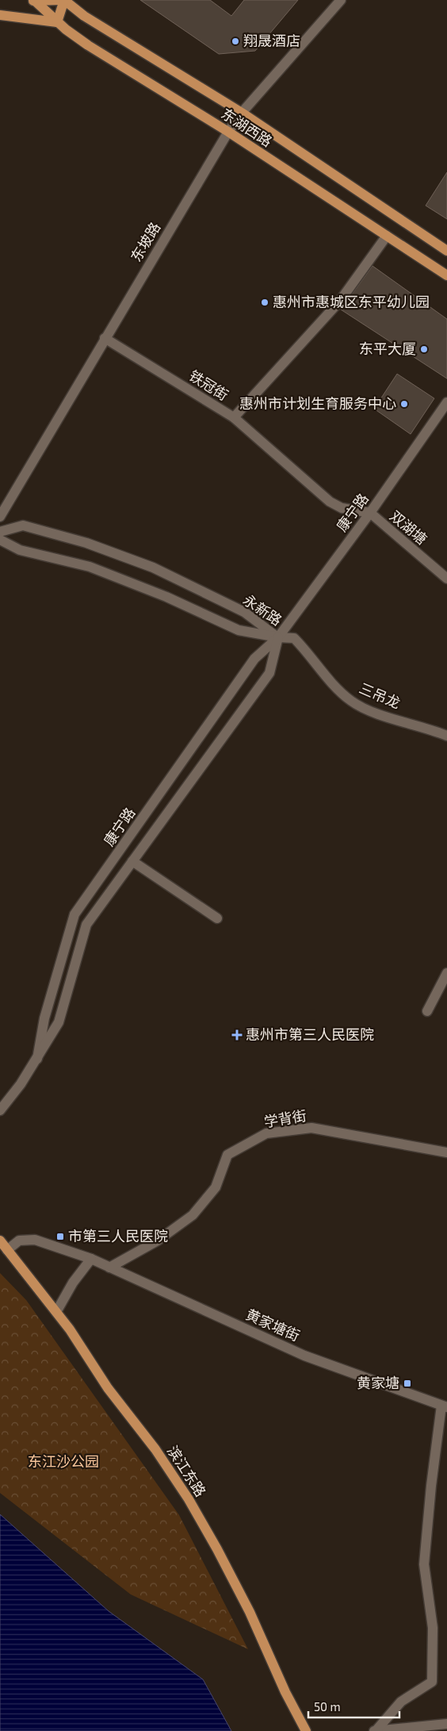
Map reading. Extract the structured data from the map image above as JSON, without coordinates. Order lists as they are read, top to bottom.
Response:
{
  "streets": {
    "main road": ["东湖西路", "滨江东路"],
    "street": [
      "东坡路",
      "铁冠街",
      "康宁路",
      "双湖塘",
      "永新路",
      "三吊龙",
      "学背街",
      "黄家塘街"
    ]
  },
  "crossings": [
    ["东湖西路", "东坡路"],
    ["东坡路", "铁冠街"],
    ["铁冠街", "康宁路"],
    ["铁冠街", "双湖塘"],
    ["康宁路", "双湖塘"],
    ["康宁路", "永新路"],
    ["康宁路", "三吊龙"],
    ["永新路", "三吊龙"],
    ["学背街", "黄家塘街"],
    ["黄家塘街", "滨江东路"]
  ],
  "parks": ["东江沙公园"],
  "places": {
    "other": [
      "翔晟酒店",
      "惠州市惠城区东平幼儿园",
      "东平大厦",
      "惠州市计划生育服务中心"
    ],
    "health": ["惠州市第三人民医院"],
    "transit": ["市第三人民医院", "黄家塘"]
  },
  "scale_bar": "50 m"
}
